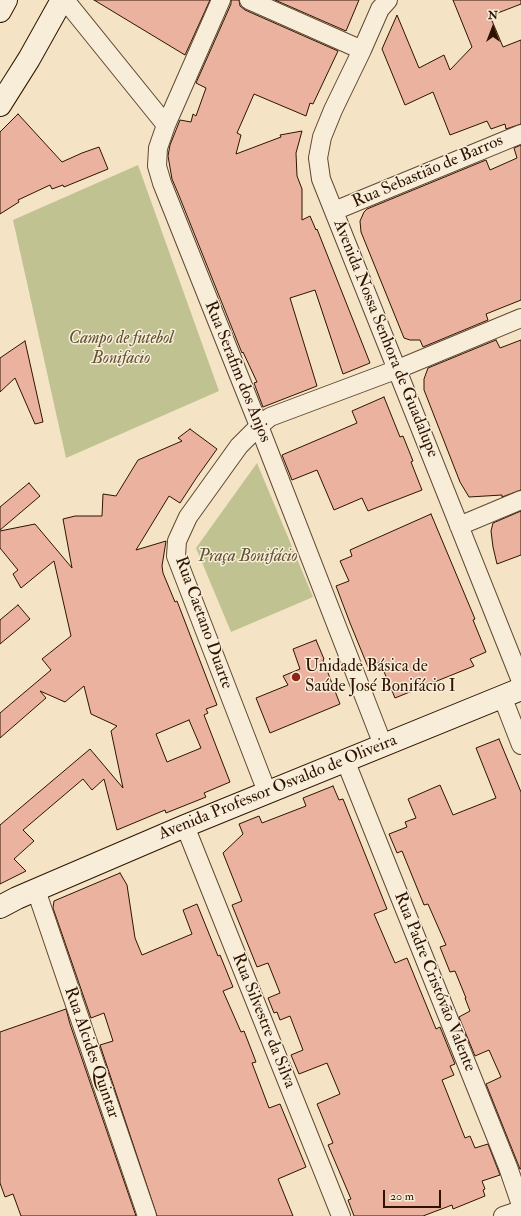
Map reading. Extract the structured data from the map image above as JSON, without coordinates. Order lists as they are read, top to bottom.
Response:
{
  "streets": {
    "street": [
      "Rua Sebastião de Barros",
      "Avenida Nossa Senhora de Guadalupe",
      "Rua Serafim dos Anjos",
      "Rua Caetano Duarte",
      "Avenida Professor Osvaldo de Oliveira",
      "Rua Padre Cristóvão Valente",
      "Rua Silvestre da Silva",
      "Rua Alcides Quintar"
    ]
  },
  "crossings": [
    ["Rua Sebastião de Barros", "Avenida Nossa Senhora de Guadalupe"],
    ["Avenida Nossa Senhora de Guadalupe", "Rua Caetano Duarte"],
    ["Rua Serafim dos Anjos", "Rua Caetano Duarte"],
    ["Rua Serafim dos Anjos", "Avenida Professor Osvaldo de Oliveira"],
    ["Rua Caetano Duarte", "Avenida Professor Osvaldo de Oliveira"],
    ["Avenida Professor Osvaldo de Oliveira", "Rua Padre Cristóvão Valente"],
    ["Avenida Professor Osvaldo de Oliveira", "Rua Silvestre da Silva"],
    ["Avenida Professor Osvaldo de Oliveira", "Rua Alcides Quintar"]
  ],
  "parks": ["Campo de futebol Bonifacio", "Praça Bonifácio"],
  "places": ["Unidade Básica de Saúde José Bonifácio I"],
  "scale_bar": "20 m",
  "north": "top"
}
